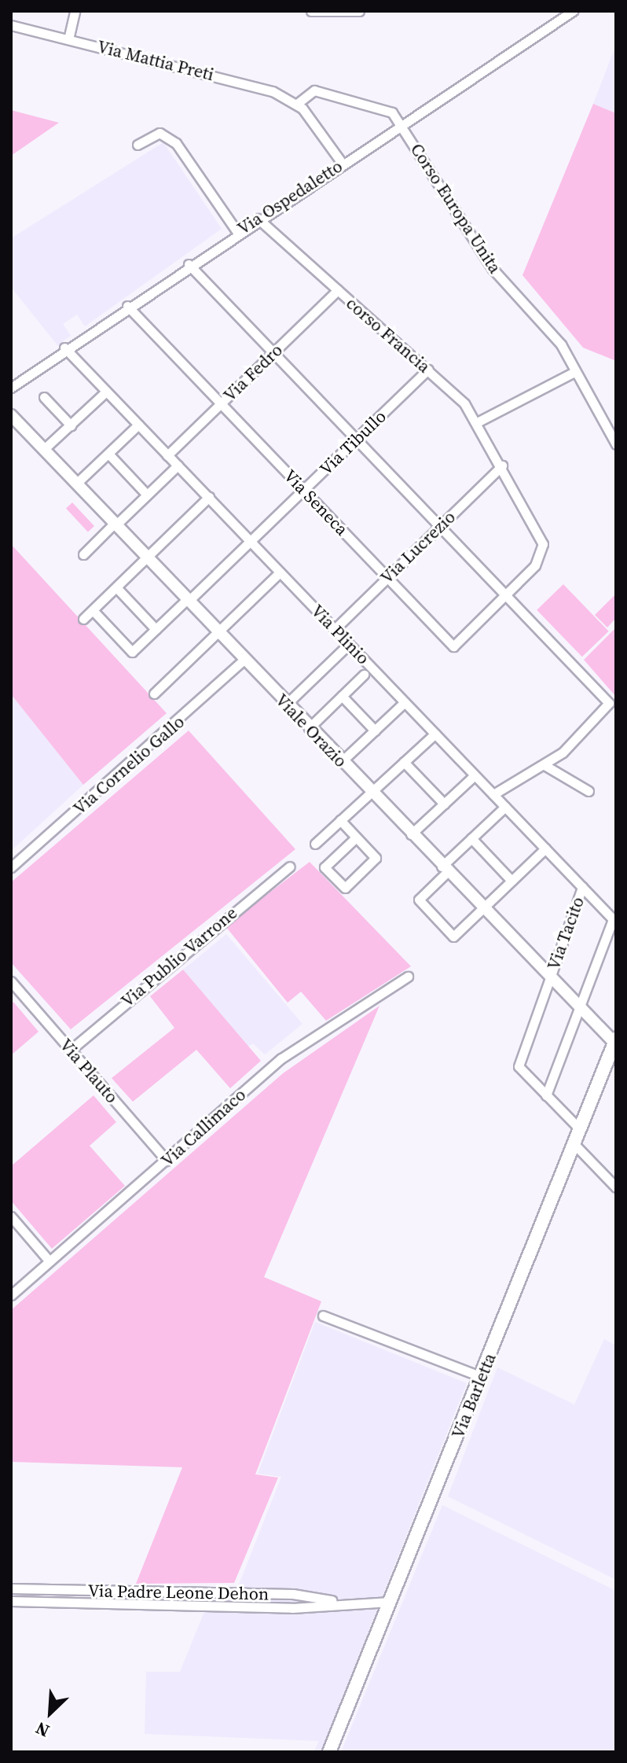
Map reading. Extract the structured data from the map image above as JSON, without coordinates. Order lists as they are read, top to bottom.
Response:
{
  "streets": {
    "main road": ["Via Barletta"],
    "street": [
      "Via Mattia Preti",
      "Via Ospedaletto",
      "Corso Europa Unita",
      "corso Francia",
      "Via Fedro",
      "Via Tibullo",
      "Via Seneca",
      "Via Lucrezio",
      "Via Plinio",
      "Viale Orazio",
      "Via Cornelio Gallo",
      "Via Tacito",
      "Via Publio Varrone",
      "Via Plauto",
      "Via Callimaco",
      "Via Padre Leone Dehon"
    ]
  },
  "crossings": [
    ["Via Mattia Preti", "Via Ospedaletto"],
    ["Via Ospedaletto", "Corso Europa Unita"],
    ["Via Ospedaletto", "corso Francia"],
    ["Via Ospedaletto", "Via Seneca"],
    ["Via Ospedaletto", "Via Plinio"],
    ["corso Francia", "Via Fedro"],
    ["corso Francia", "Via Tibullo"],
    ["corso Francia", "Via Seneca"],
    ["corso Francia", "Via Lucrezio"],
    ["Via Fedro", "Via Seneca"],
    ["Via Fedro", "Via Plinio"],
    ["Via Tibullo", "Via Seneca"],
    ["Via Tibullo", "Via Plinio"],
    ["Via Tibullo", "Viale Orazio"],
    ["Via Seneca", "Via Lucrezio"],
    ["Via Lucrezio", "Via Plinio"],
    ["Via Plinio", "Via Tacito"],
    ["Viale Orazio", "Via Cornelio Gallo"],
    ["Viale Orazio", "Via Tacito"],
    ["Viale Orazio", "Via Barletta"],
    ["Via Publio Varrone", "Via Plauto"],
    ["Via Plauto", "Via Callimaco"],
    ["Via Barletta", "Via Padre Leone Dehon"]
  ],
  "north": "bottom left"
}
